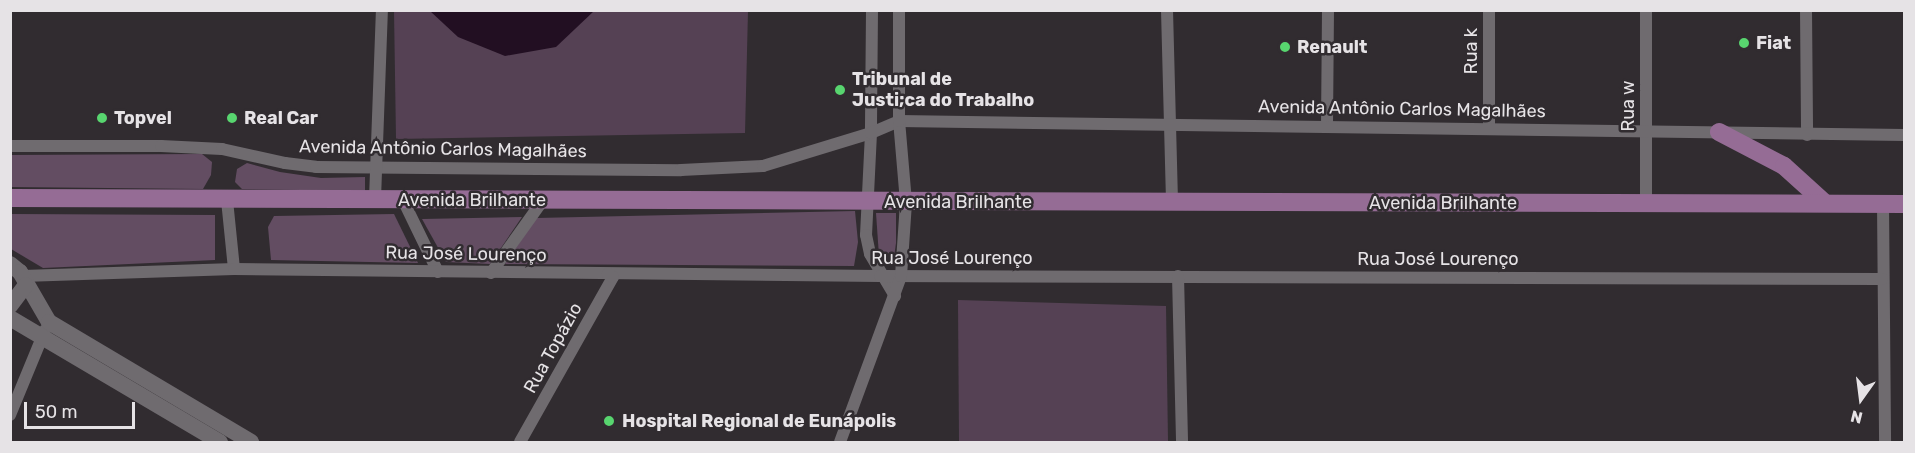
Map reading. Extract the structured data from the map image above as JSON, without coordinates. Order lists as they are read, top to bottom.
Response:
{
  "streets": {
    "main road": ["Avenida Brilhante"],
    "street": [
      "Rua k",
      "Rua w",
      "Avenida Antônio Carlos Magalhães",
      "Rua José Lourenço",
      "Rua Topázio"
    ]
  },
  "crossings": [
    ["Rua k", "Avenida Antônio Carlos Magalhães"],
    ["Rua w", "Avenida Antônio Carlos Magalhães"],
    ["Rua w", "Avenida Brilhante"],
    ["Rua José Lourenço", "Rua Topázio"]
  ],
  "places": [
    "Fiat",
    "Renault",
    "Tribunal de Justi;ca do Trabalho",
    "Topvel",
    "Real Car",
    "Hospital Regional de Eunápolis"
  ],
  "scale_bar": "50 m",
  "north": "bottom"
}
